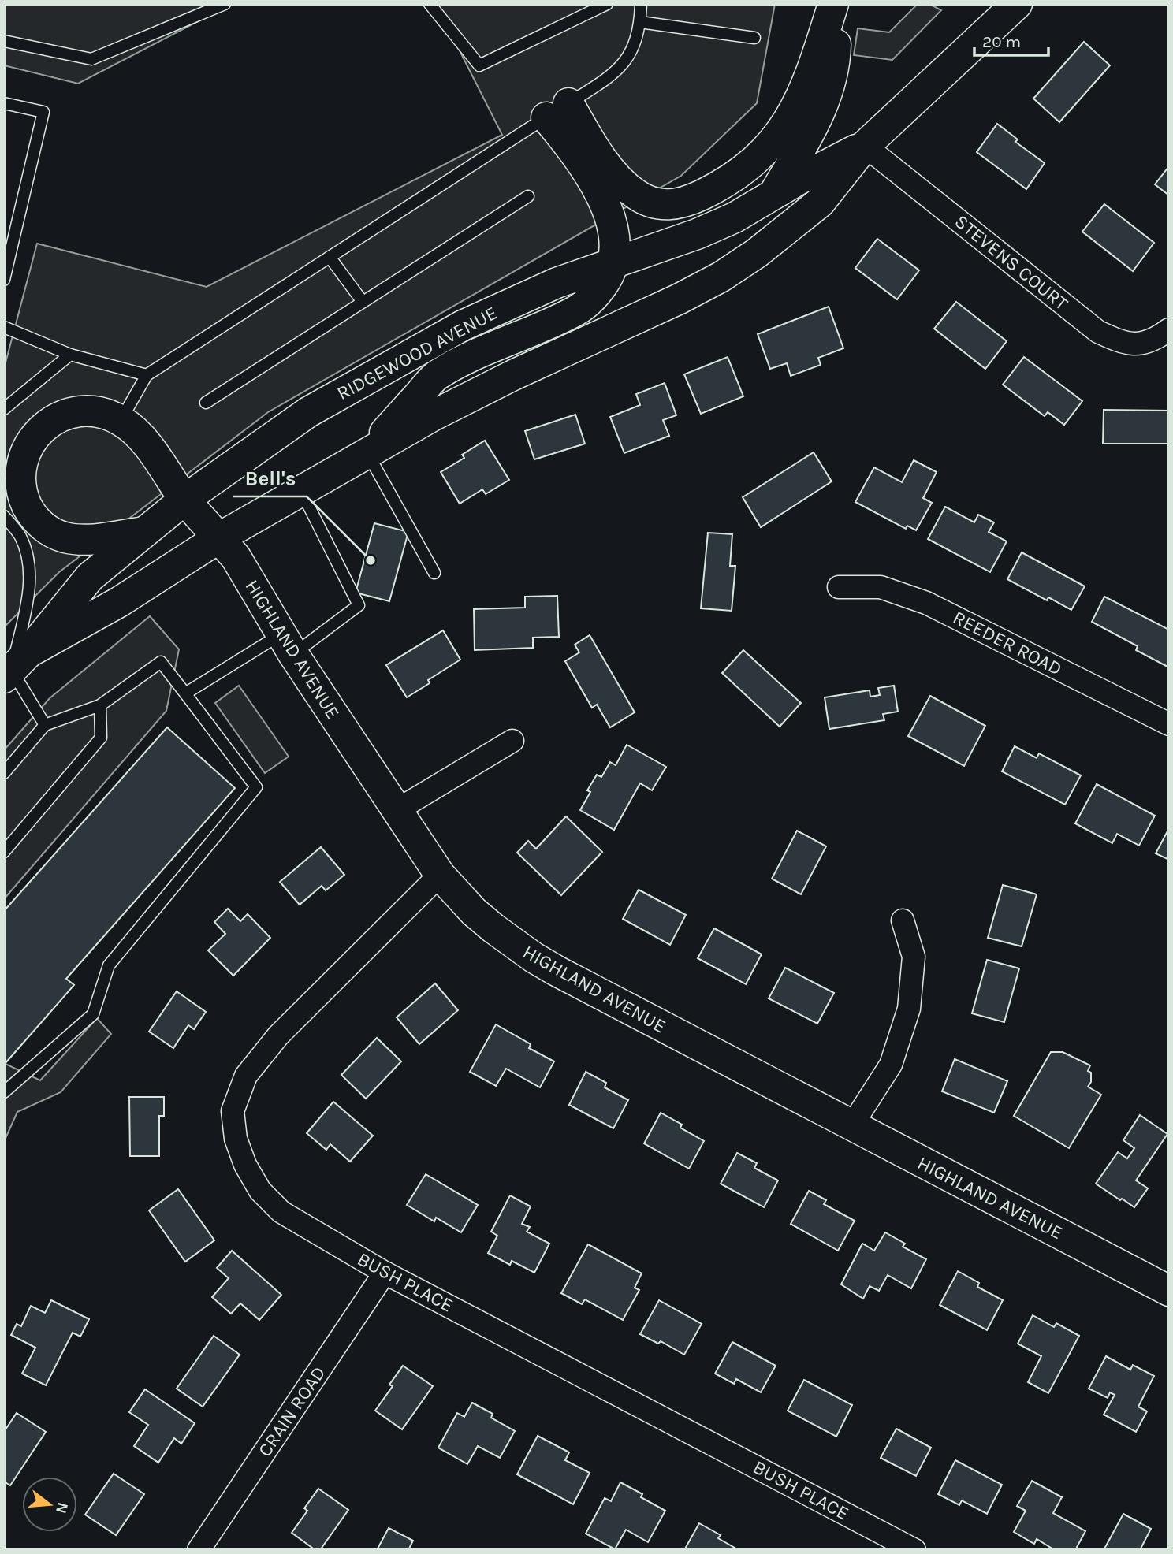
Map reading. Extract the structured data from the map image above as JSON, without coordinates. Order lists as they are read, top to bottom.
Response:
{
  "streets": {
    "main road": ["RIDGEWOOD AVENUE", "HIGHLAND AVENUE"],
    "street": [
      "STEVENS COURT",
      "REEDER ROAD",
      "BUSH PLACE",
      "CRAIN ROAD"
    ]
  },
  "crossings": [
    ["STEVENS COURT", "RIDGEWOOD AVENUE"],
    ["RIDGEWOOD AVENUE", "HIGHLAND AVENUE"],
    ["HIGHLAND AVENUE", "BUSH PLACE"],
    ["BUSH PLACE", "CRAIN ROAD"]
  ],
  "places": ["Bell's"],
  "scale_bar": "20 m",
  "north": "right"
}
